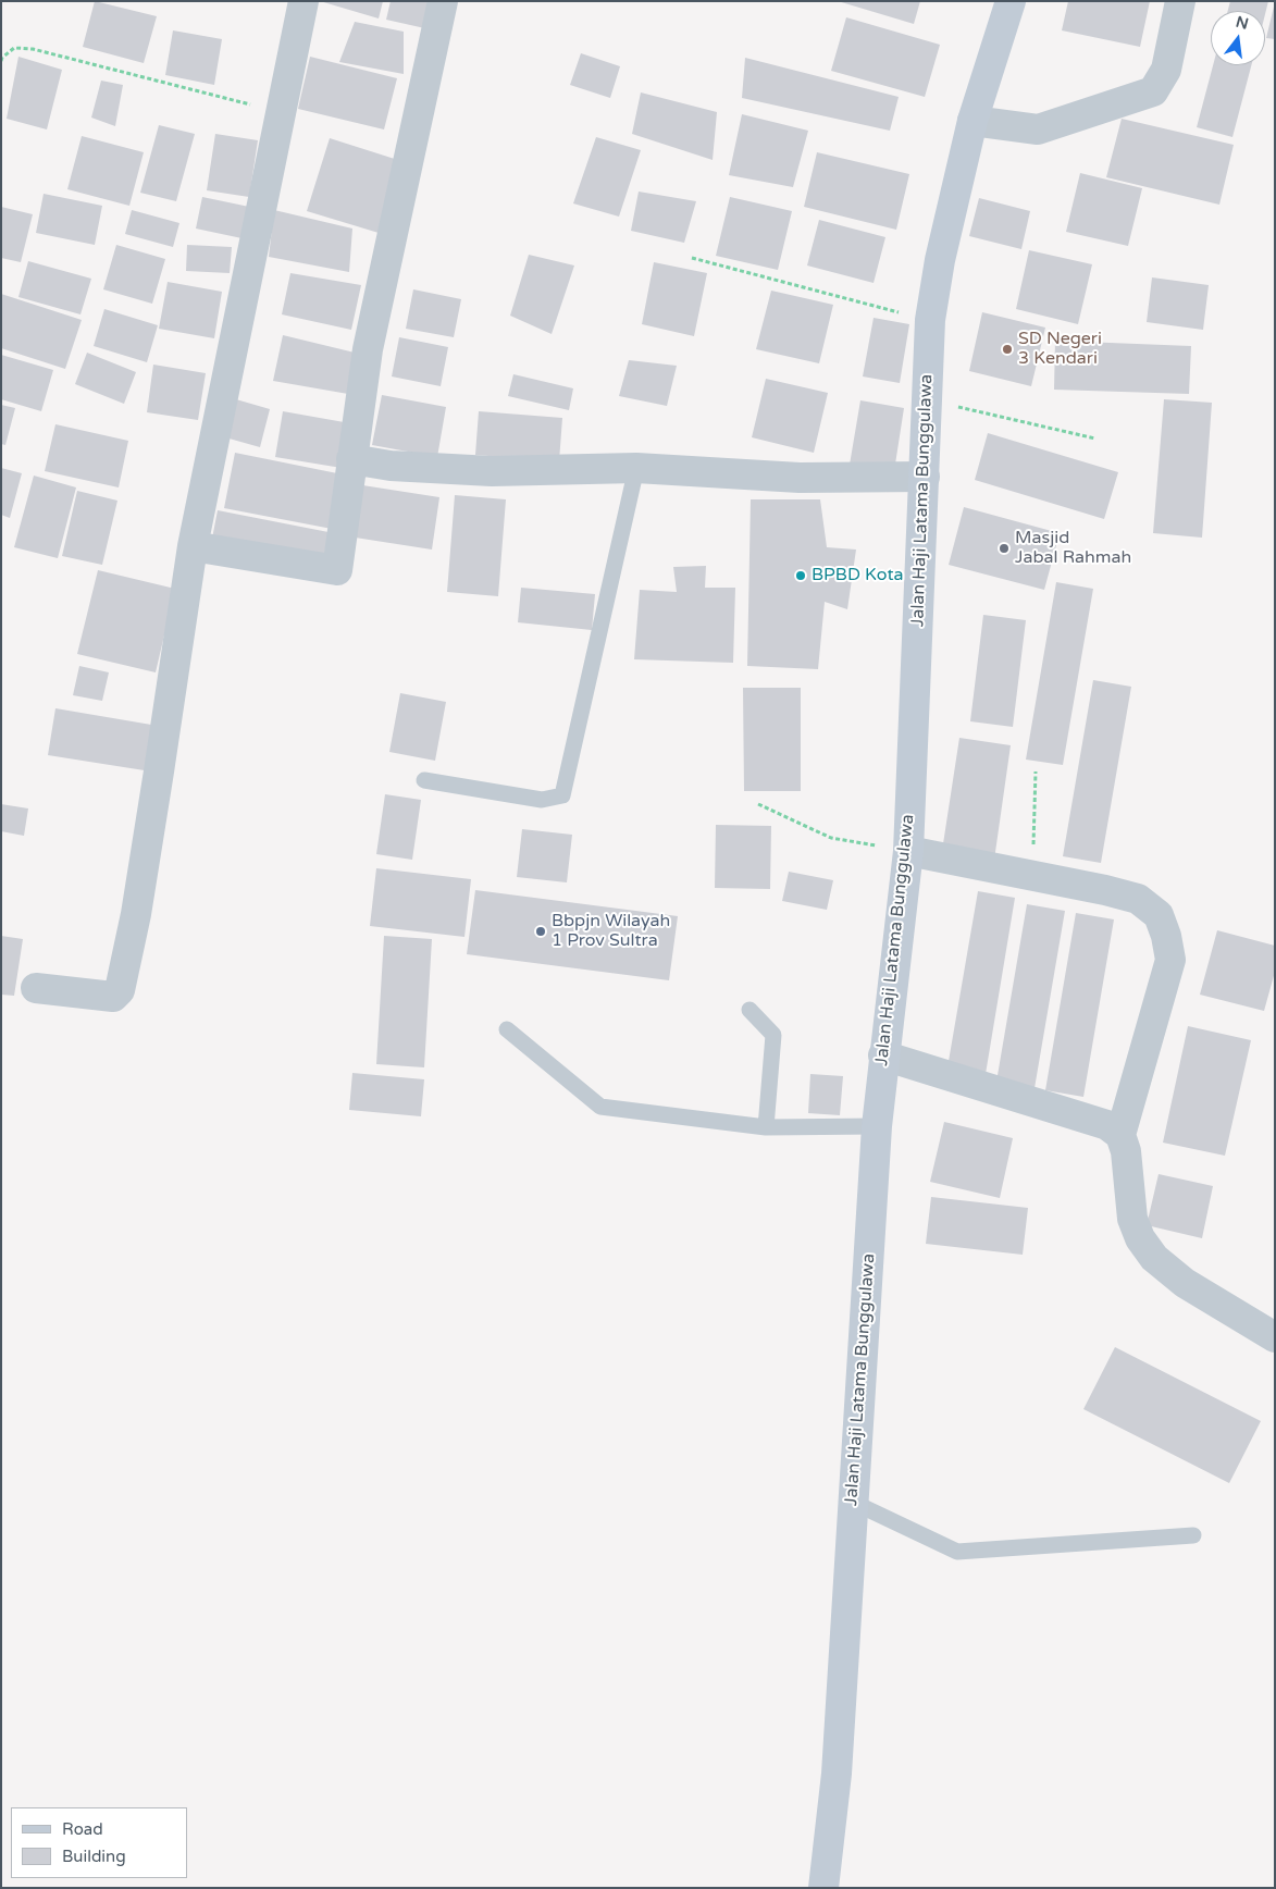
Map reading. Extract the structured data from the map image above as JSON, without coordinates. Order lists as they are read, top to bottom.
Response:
{
  "streets": {
    "main road": ["Jalan Haji Latama Bunggulawa"]
  },
  "places": [
    "SD Negeri 3 Kendari",
    "Masjid Jabal Rahmah",
    "BPBD Kota",
    "Bbpjn Wilayah 1 Prov Sultra"
  ],
  "legend": ["Road", "Building"],
  "north": "top"
}
